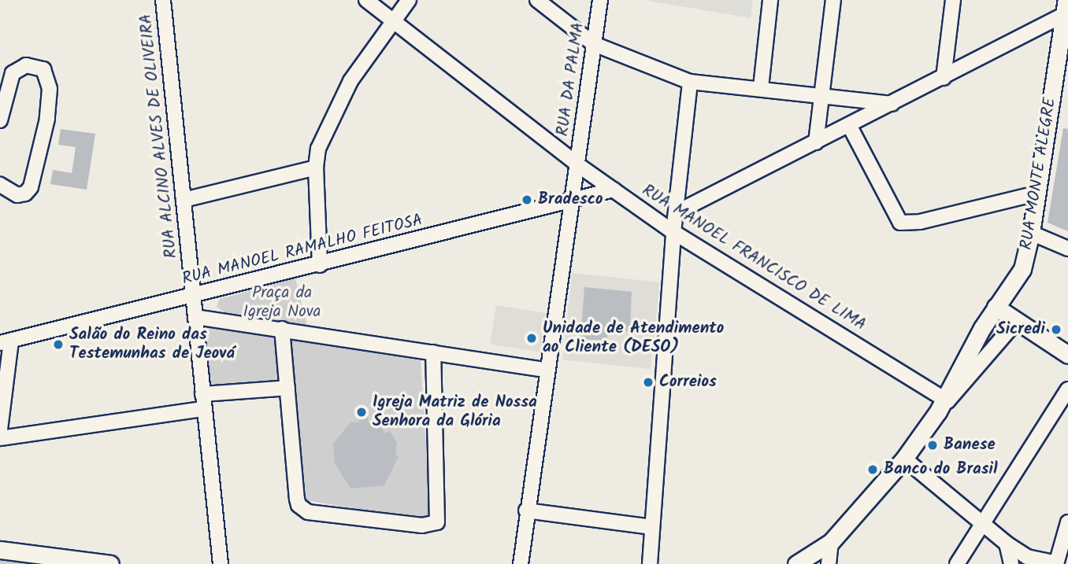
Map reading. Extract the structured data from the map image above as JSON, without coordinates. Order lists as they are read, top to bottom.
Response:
{
  "streets": {
    "main road": ["RUA MONTE ALEGRE"],
    "street": [
      "RUA DA PALMA",
      "RUA ALCINO ALVES DE OLIVEIRA",
      "RUA MANOEL RAMALHO FEITOSA",
      "RUA MANOEL FRANCISCO DE LIMA"
    ]
  },
  "crossings": [
    ["RUA DA PALMA", "RUA MANOEL RAMALHO FEITOSA"],
    ["RUA DA PALMA", "RUA MANOEL FRANCISCO DE LIMA"],
    ["RUA ALCINO ALVES DE OLIVEIRA", "RUA MANOEL RAMALHO FEITOSA"],
    ["RUA MONTE ALEGRE", "RUA MANOEL FRANCISCO DE LIMA"],
    ["RUA MANOEL RAMALHO FEITOSA", "RUA MANOEL FRANCISCO DE LIMA"]
  ],
  "parks": ["Praça da Igreja Nova"],
  "places": [
    "Bradesco",
    "Sicredi",
    "Unidade de Atendimento ao Cliente (DESO)",
    "Salão do Reino das Testemunhas de Jeová",
    "Correios",
    "Igreja Matriz de Nossa Senhora da Glória",
    "Banese",
    "Banco do Brasil"
  ]
}
